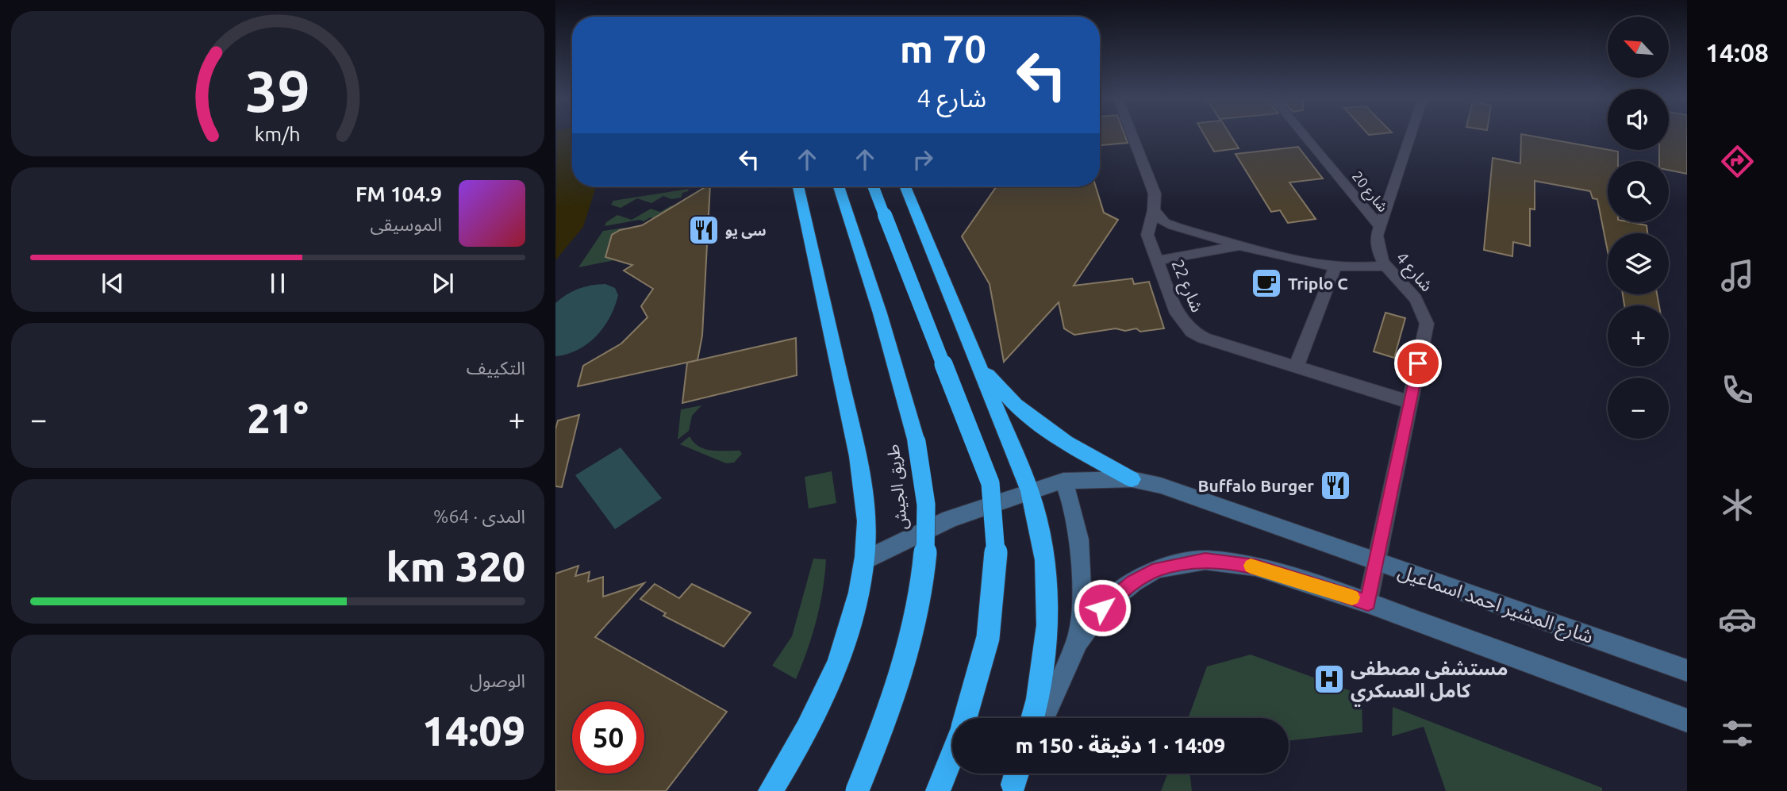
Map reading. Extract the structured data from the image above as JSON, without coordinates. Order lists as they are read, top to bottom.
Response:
{
  "streets": {
    "highway": ["طريق الجيش"],
    "main road": ["شارع المشير احمد اسماعيل"],
    "street": ["شارع 20", "شارع 4", "شارع 22"]
  },
  "crossings": [
    ["شارع 20", "شارع 4"],
    ["شارع 4", "شارع 22"],
    ["شارع 4", "شارع المشير احمد اسماعيل"]
  ],
  "places": {
    "restaurant": ["سى يو", "Buffalo Burger"],
    "cafe": ["Triplo C"],
    "hospital": ["مستشفى مصطفى كامل العسكري"]
  },
  "north": "top left",
  "page": {
    "tabs": "14:08",
    "map_buttons": ["+", "−"],
    "turn": ["70 m", "شارع 4"],
    "song": ["104.9 FM", "الموسيقى"],
    "tile": [
      "التكييف",
      ["المدى · 64%", "320 km"],
      ["الوصول", "14:09"]
    ],
    "heat": ["−", "21°", "+"],
    "limit": "50",
    "trip": "14:09 · 1 دقيقة · 150 m",
    "gauge": ["39", "km/h"]
  }
}
